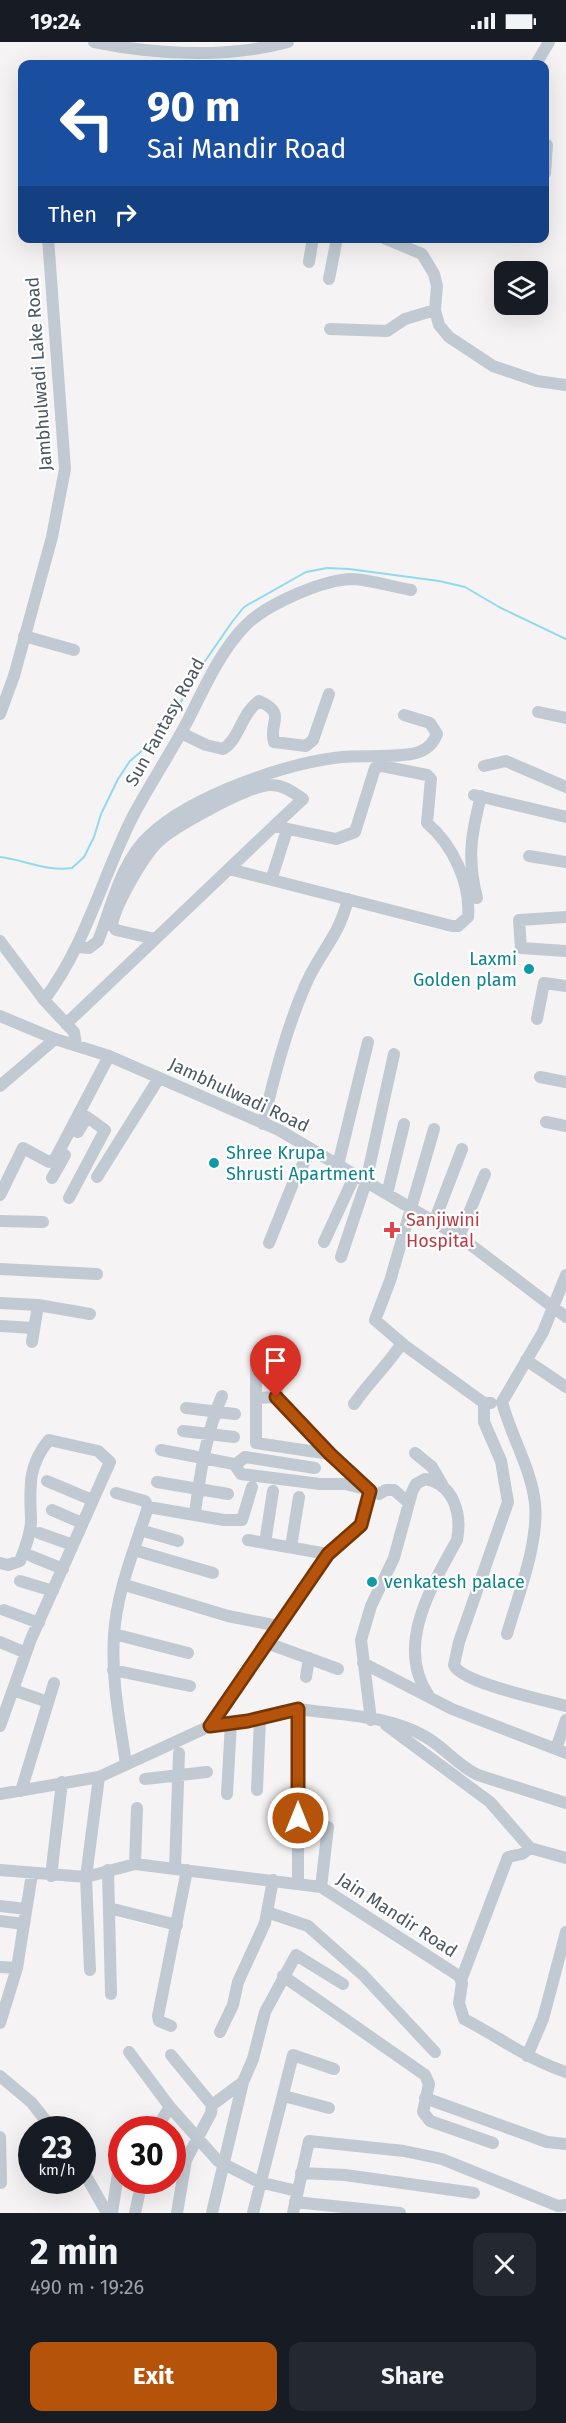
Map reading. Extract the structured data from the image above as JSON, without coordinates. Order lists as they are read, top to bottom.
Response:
{
  "streets": {
    "street": [
      "Jambhulwadi Lake Road",
      "Sun Fantasy Road",
      "Jambhulwadi Road",
      "Jain Mandir Road"
    ]
  },
  "places": {
    "other": ["Laxmi Golden plam", "Shree Krupa Shrusti Apartment", "venkatesh palace"],
    "health": ["Sanjiwini Hospital"]
  },
  "page": {
    "status": "19:24",
    "turn": ["90 m", "Sai Mandir Road"],
    "then": "Then",
    "speed": "23 km/h",
    "limit": "30",
    "heading": ["2 min", "490 m · 19:26"],
    "buttons": ["Exit", "Share"]
  }
}
